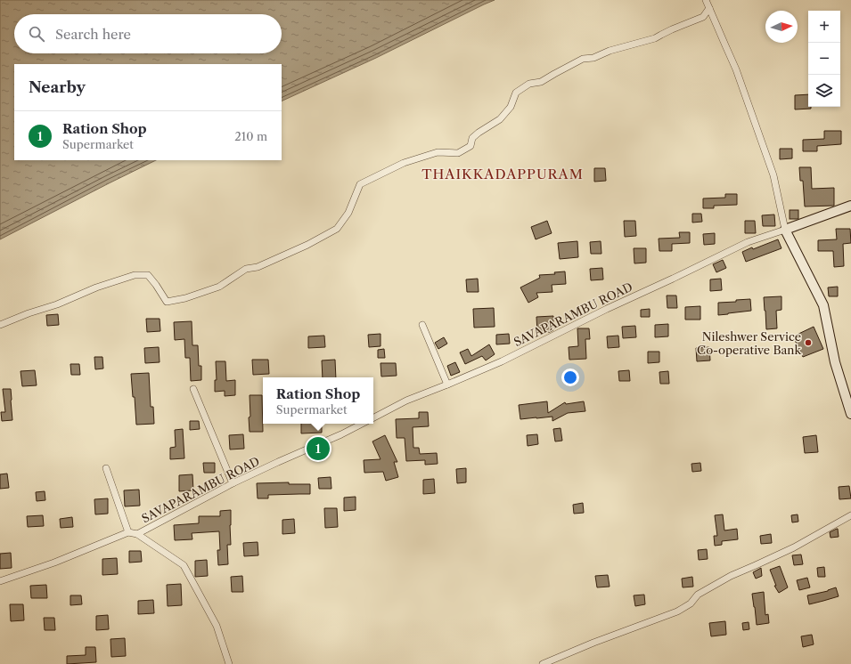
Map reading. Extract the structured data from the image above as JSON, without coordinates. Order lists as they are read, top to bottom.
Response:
{
  "streets": {
    "street": ["SAVAPARAMBU ROAD"]
  },
  "districts": ["THAIKKADAPPURAM"],
  "places": ["Nileshwer Service Co-operative Bank"],
  "north": "right",
  "page": {
    "map_buttons": ["+", "−"],
    "search": "Search here",
    "heading": "Nearby",
    "list": [
      {
        "mark": "1",
        "name": "Ration Shop",
        "note": "Supermarket",
        "value": "210 m"
      }
    ],
    "popup": ["Ration Shop", "Supermarket"],
    "pins": "1"
  }
}
